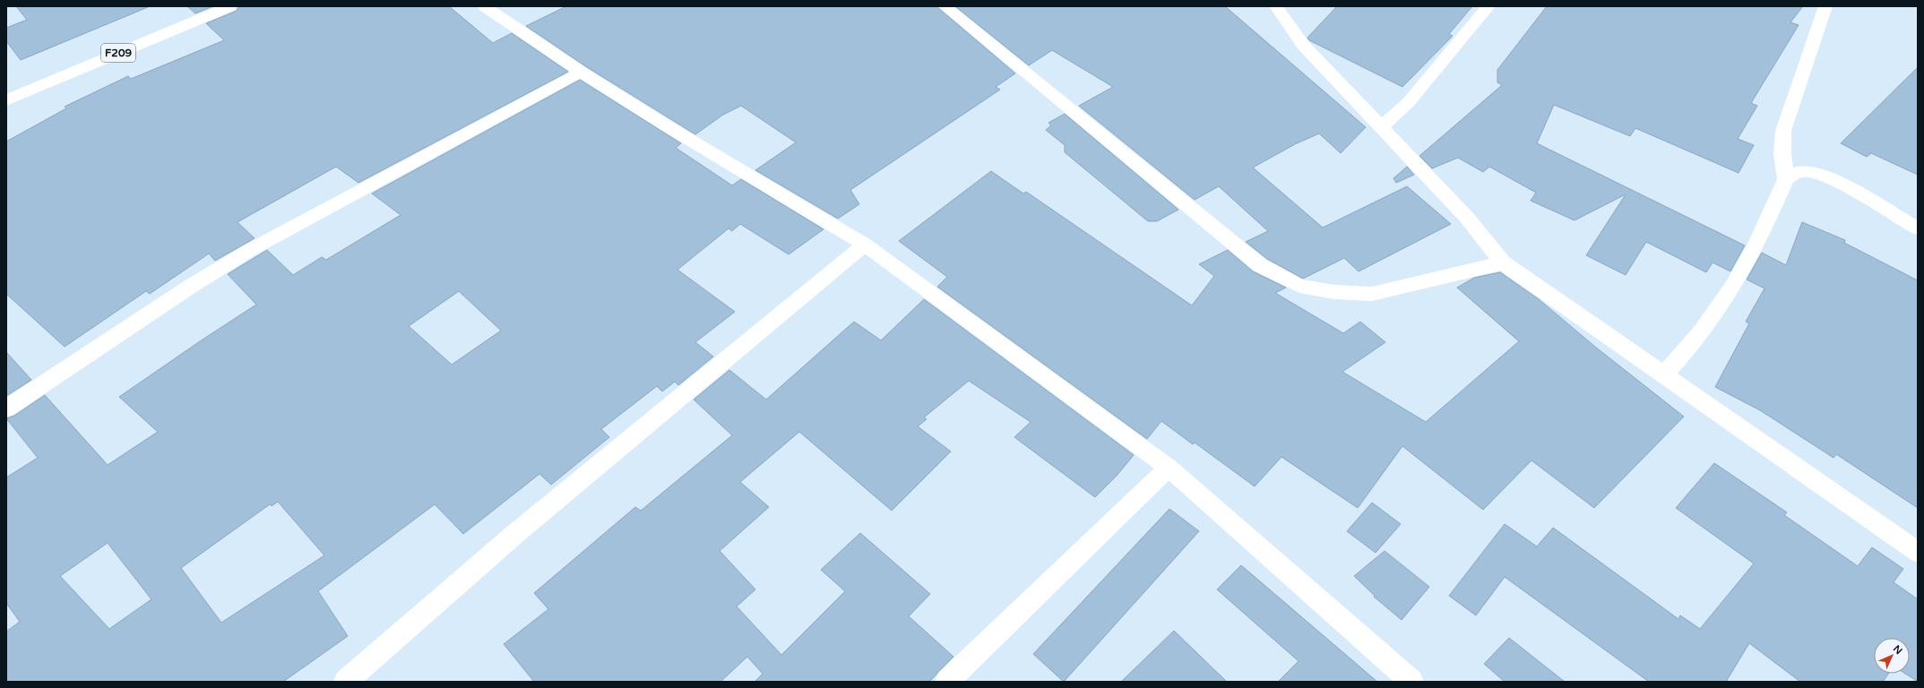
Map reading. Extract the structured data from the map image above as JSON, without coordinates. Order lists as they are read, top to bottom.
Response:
{
  "streets": {
    "street": ["F209"]
  },
  "north": "top right"
}
